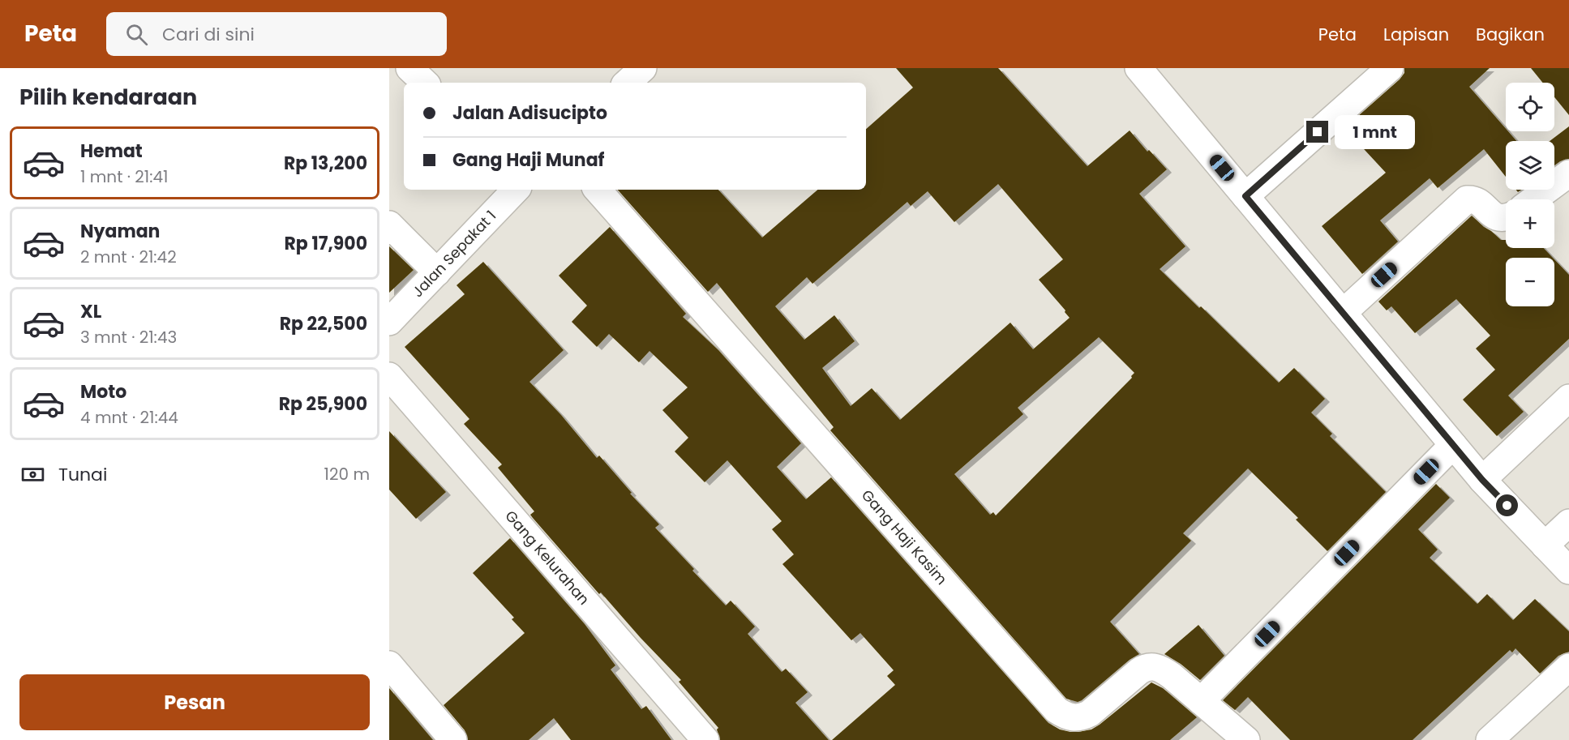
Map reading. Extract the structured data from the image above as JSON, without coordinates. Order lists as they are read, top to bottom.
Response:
{
  "streets": {
    "street": ["Jalan Sepakat 1", "Gang Haji Kasim", "Gang Kelurahan"]
  },
  "page": {
    "header": "Peta",
    "search": "Cari di sini",
    "nav": ["Peta", "Lapisan", "Bagikan"],
    "heading": "Pilih kendaraan",
    "map_buttons": ["+", "−"],
    "banner": ["Jalan Adisucipto", "Gang Haji Munaf"],
    "bubble": "1 mnt",
    "list": [
      {
        "name": "Hemat",
        "note": "1 mnt · 21:41",
        "value": "Rp 13,200"
      },
      {
        "name": "Nyaman",
        "note": "2 mnt · 21:42",
        "value": "Rp 17,900"
      },
      {
        "name": "XL",
        "note": "3 mnt · 21:43",
        "value": "Rp 22,500"
      },
      {
        "name": "Moto",
        "note": "4 mnt · 21:44",
        "value": "Rp 25,900"
      }
    ],
    "pay": ["Tunai", "120 m"],
    "buttons": "Pesan"
  }
}
